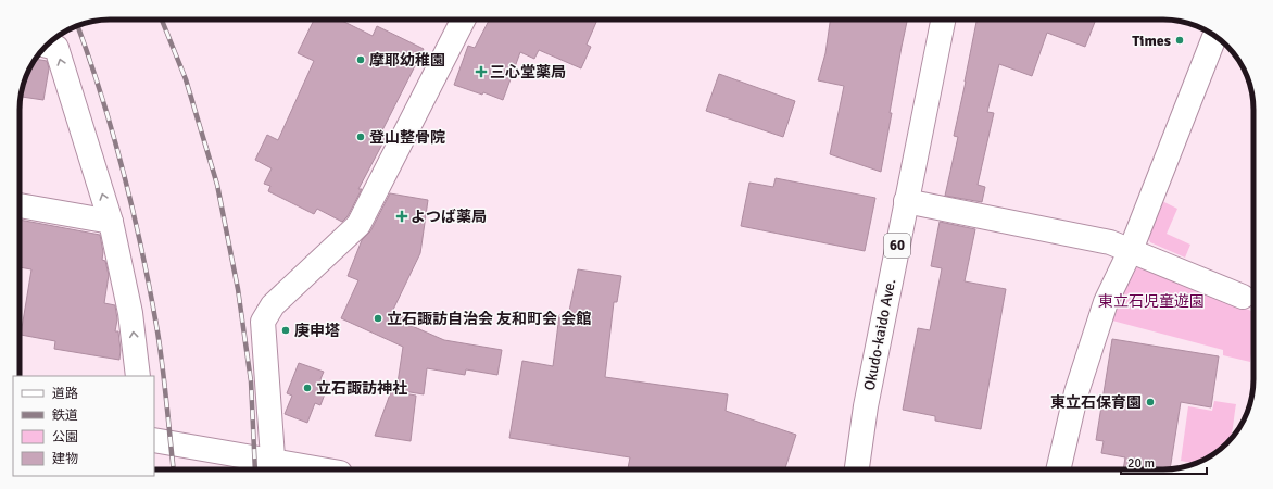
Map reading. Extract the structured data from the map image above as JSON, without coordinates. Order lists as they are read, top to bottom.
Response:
{
  "streets": {
    "street": ["60", "Okudo-kaido Ave."]
  },
  "parks": ["東立石児童遊園"],
  "places": {
    "other": [
      "Times",
      "摩耶幼稚園",
      "登山整骨院",
      "立石諏訪自治会 友和町会 会館",
      "庚申塔",
      "立石諏訪神社",
      "東立石保育園"
    ],
    "health": ["三心堂薬局", "よつば薬局"]
  },
  "legend": [
    "道路",
    "鉄道",
    "公園",
    "建物"
  ],
  "scale_bar": "20 m"
}
